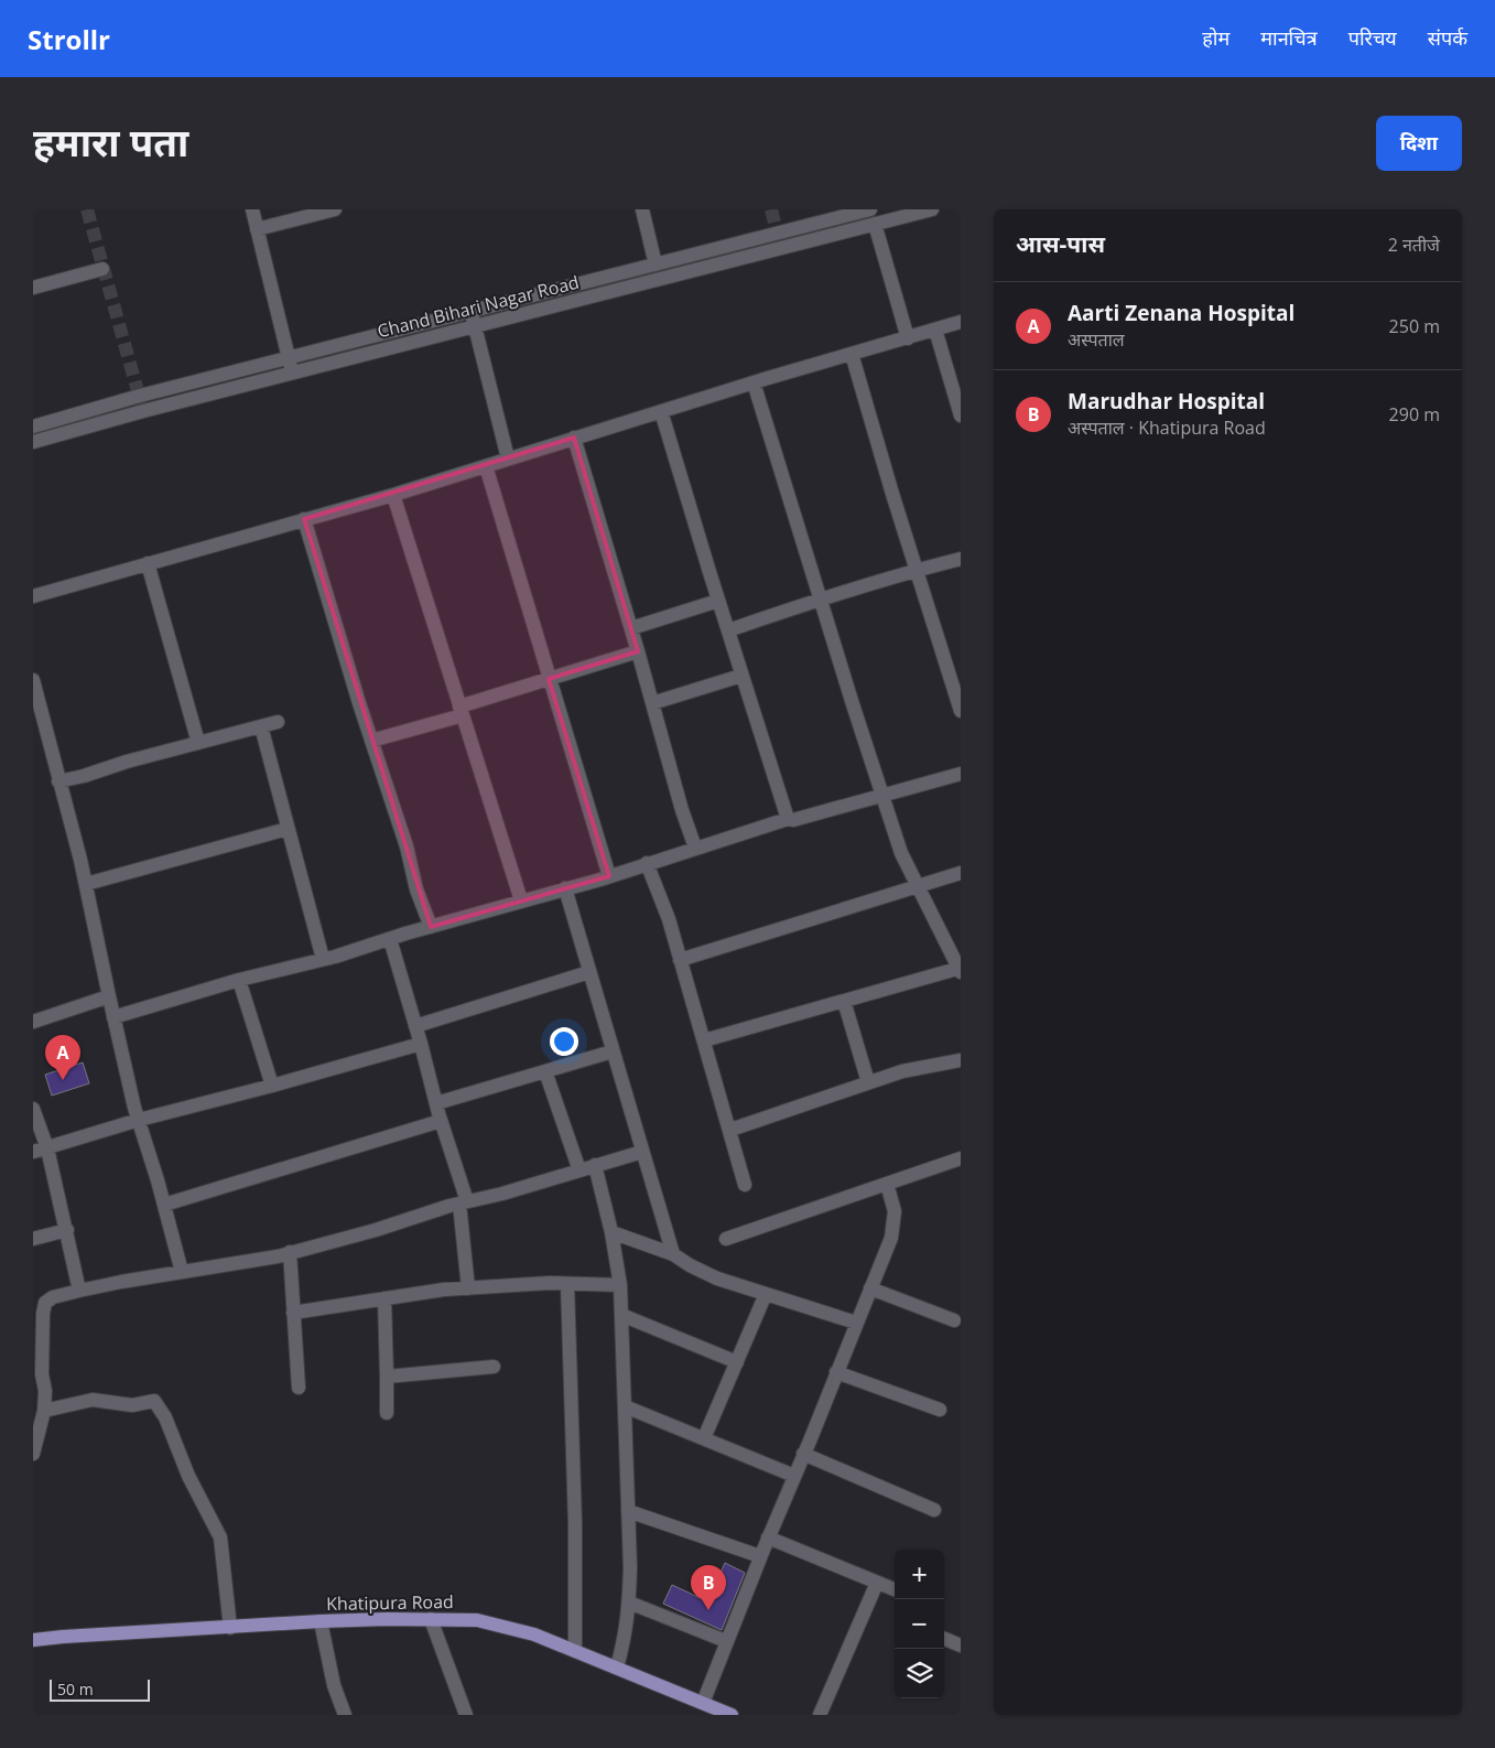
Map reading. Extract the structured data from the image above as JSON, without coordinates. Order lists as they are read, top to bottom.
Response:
{
  "streets": {
    "main road": ["Khatipura Road"],
    "street": ["Chand Bihari Nagar Road"]
  },
  "scale_bar": "50 m",
  "page": {
    "header": "Strollr",
    "nav": [
      "होम",
      "मानचित्र",
      "परिचय",
      "संपर्क"
    ],
    "title": "हमारा पता",
    "buttons": "दिशा",
    "heading": ["आस-पास", "2 नतीजे"],
    "list": [
      {
        "mark": "A",
        "name": "Aarti Zenana Hospital",
        "note": "अस्पताल",
        "value": "250 m"
      },
      {
        "mark": "B",
        "name": "Marudhar Hospital",
        "note": "अस्पताल · Khatipura Road",
        "value": "290 m"
      }
    ],
    "pins": ["A", "B"],
    "map_buttons": ["+", "−"],
    "scale": "50 m"
  }
}
